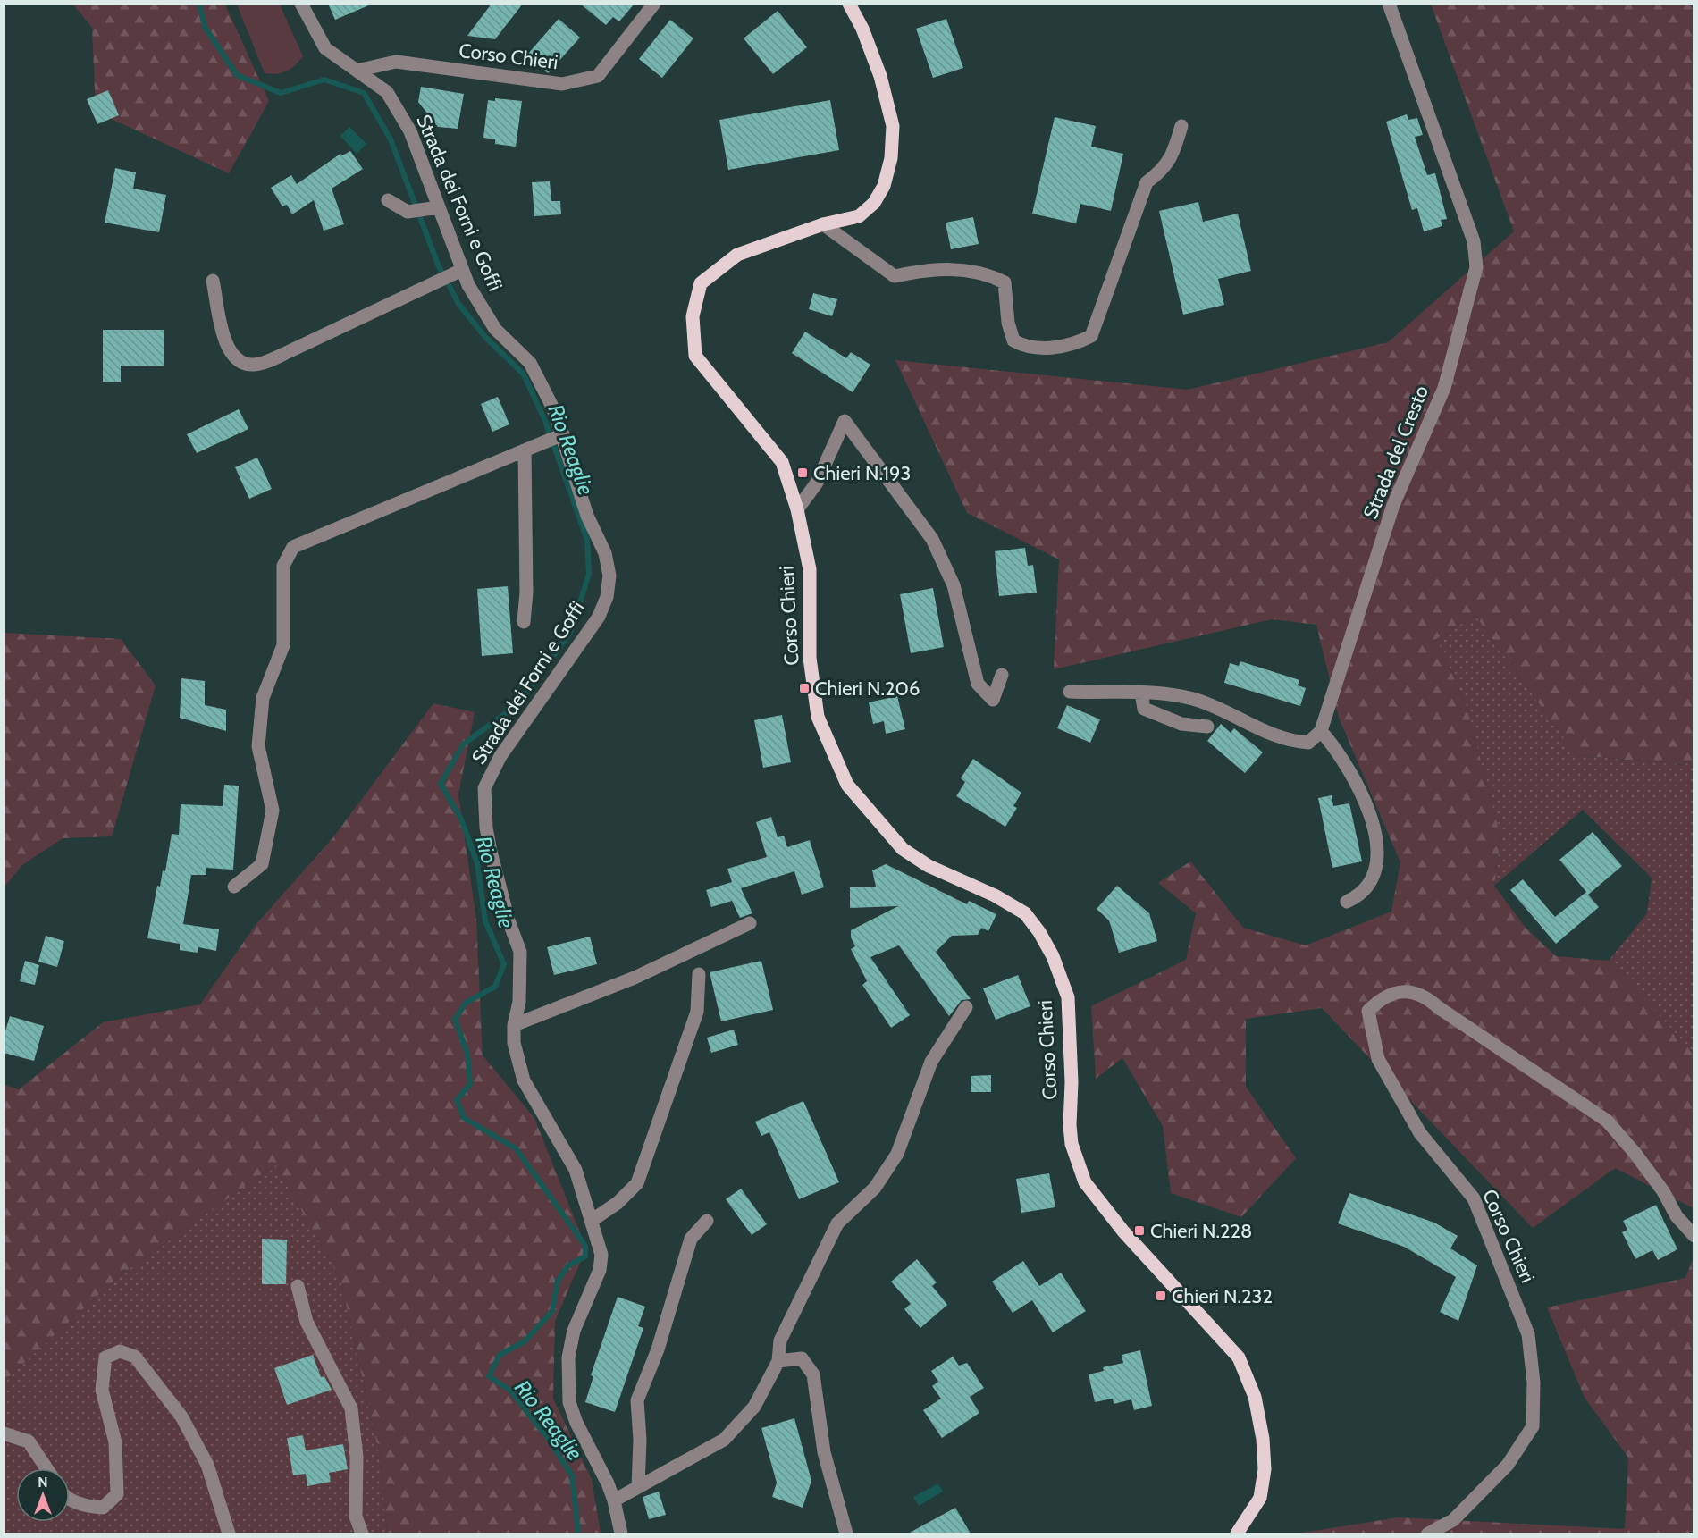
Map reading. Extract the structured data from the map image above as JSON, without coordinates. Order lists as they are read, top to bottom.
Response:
{
  "streets": {
    "main road": ["Corso Chieri"],
    "street": ["Strada dei Forni e Goffi", "Strada del Cresto"]
  },
  "crossings": [
    ["Corso Chieri", "Strada dei Forni e Goffi"]
  ],
  "water": ["Rio Reaglie"],
  "places": {
    "transit": [
      "Chieri N.193",
      "Chieri N.206",
      "Chieri N.228",
      "Chieri N.232"
    ]
  },
  "north": "top"
}
